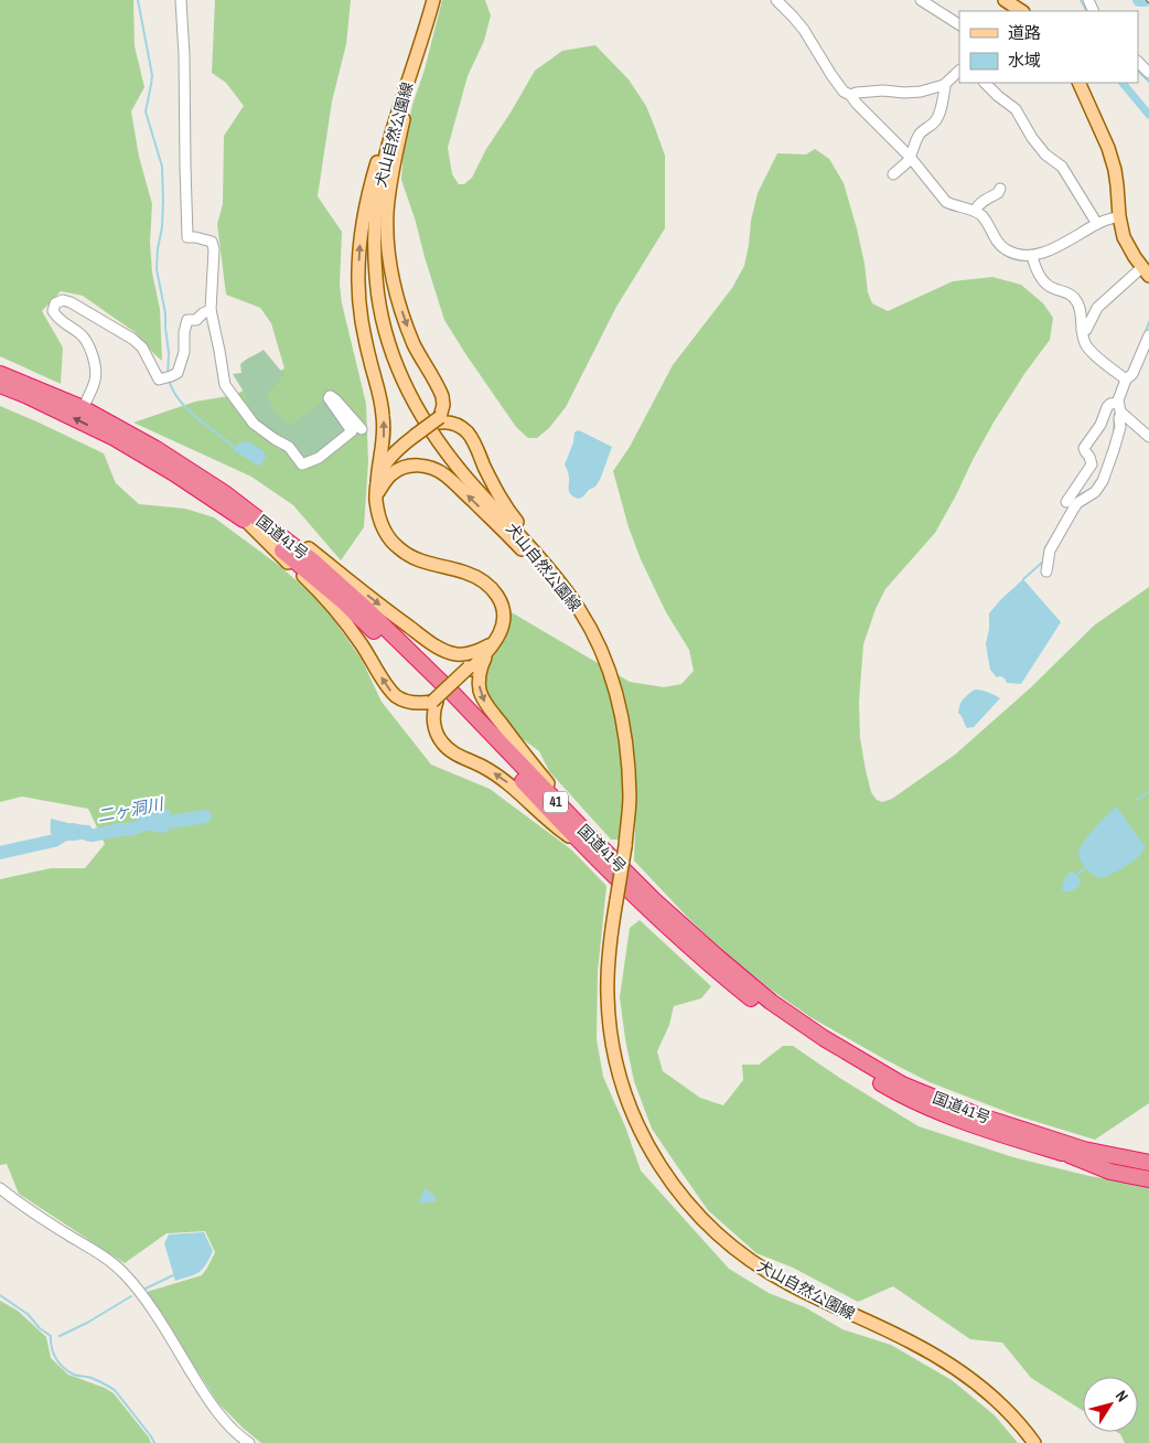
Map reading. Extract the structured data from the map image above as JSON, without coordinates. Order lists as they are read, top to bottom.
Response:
{
  "streets": {
    "highway": ["国道41号", "41"],
    "main road": ["犬山自然公園線"]
  },
  "water": ["二ヶ洞川"],
  "legend": ["道路", "水域"],
  "north": "top right"
}
